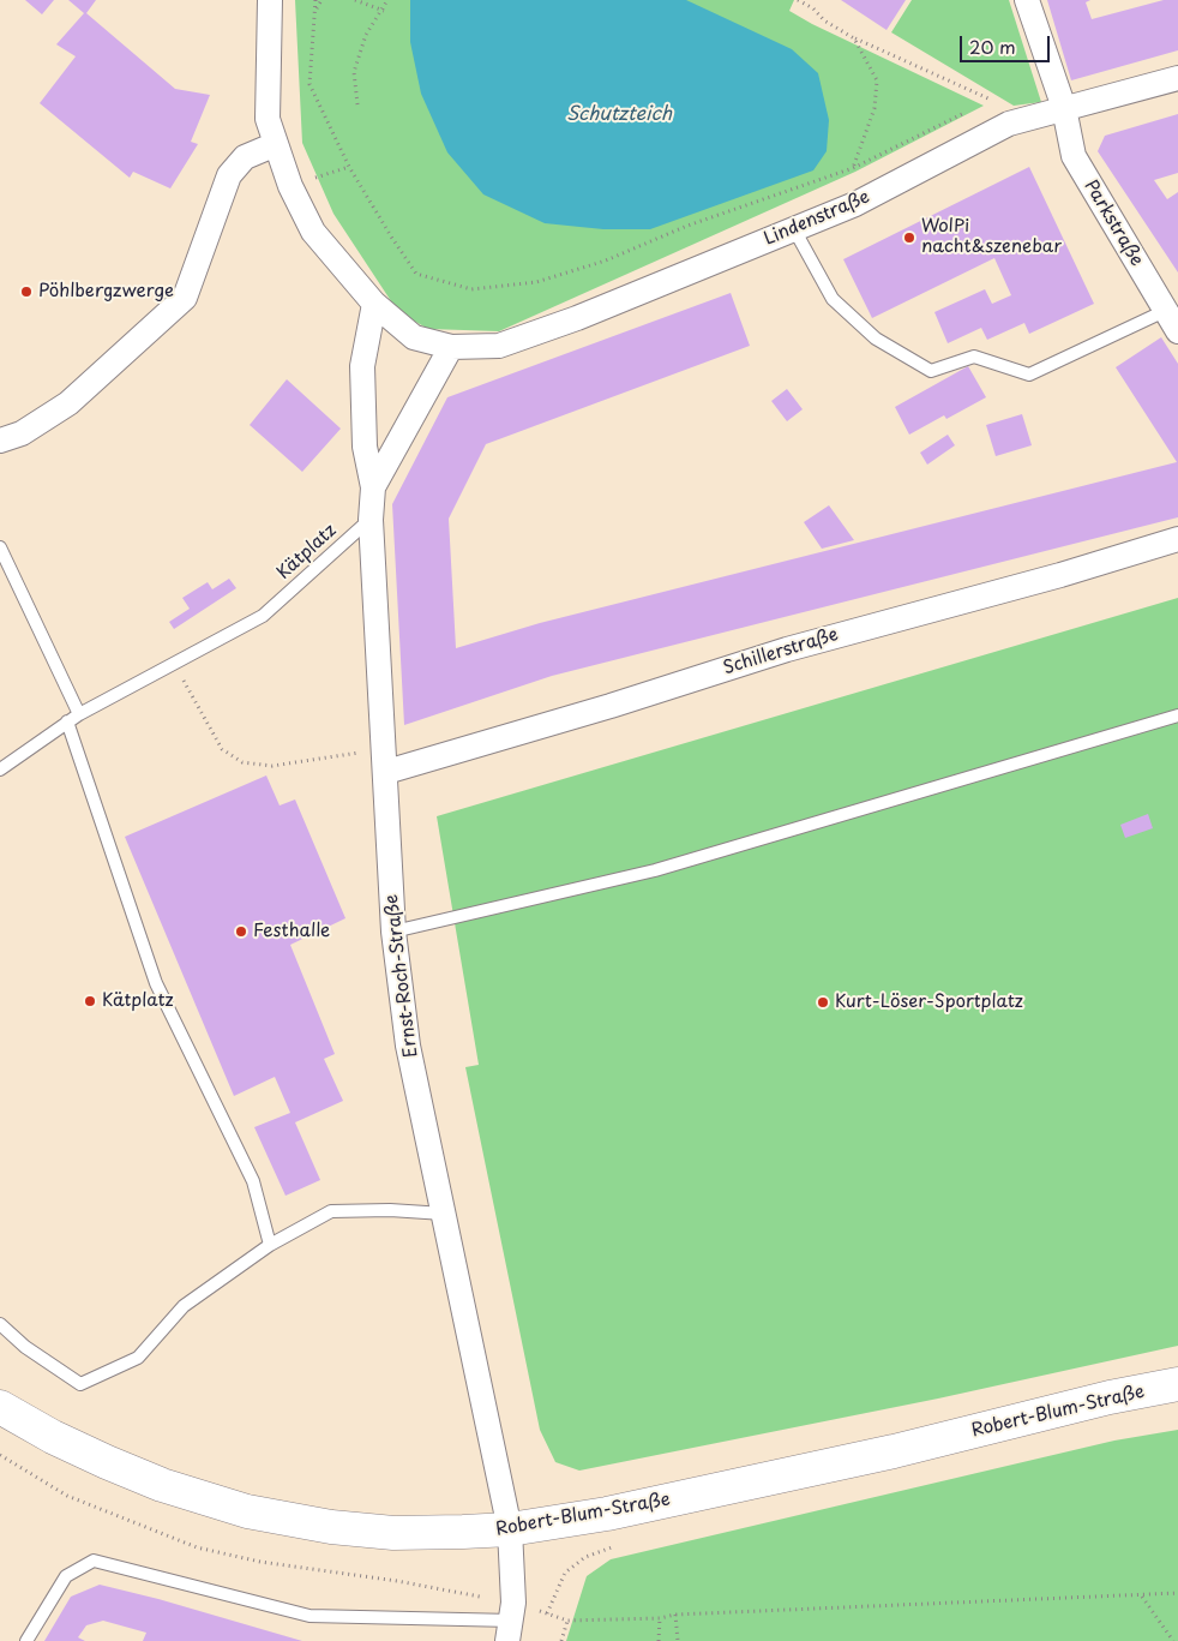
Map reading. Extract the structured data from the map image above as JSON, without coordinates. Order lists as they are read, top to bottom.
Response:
{
  "streets": {
    "main road": ["Robert-Blum-Straße"],
    "street": [
      "Lindenstraße",
      "Parkstraße",
      "Schillerstraße",
      "Ernst-Roch-Straße"
    ],
    "lane": ["Kätplatz"]
  },
  "crossings": [
    ["Lindenstraße", "Parkstraße"],
    ["Lindenstraße", "Ernst-Roch-Straße"],
    ["Kätplatz", "Ernst-Roch-Straße"],
    ["Schillerstraße", "Ernst-Roch-Straße"],
    ["Ernst-Roch-Straße", "Robert-Blum-Straße"]
  ],
  "water": ["Schutzteich"],
  "places": [
    "WolPi nacht&szenebar",
    "Pöhlbergzwerge",
    "Festhalle",
    "Kätplatz",
    "Kurt-Löser-Sportplatz"
  ],
  "scale_bar": "20 m"
}
